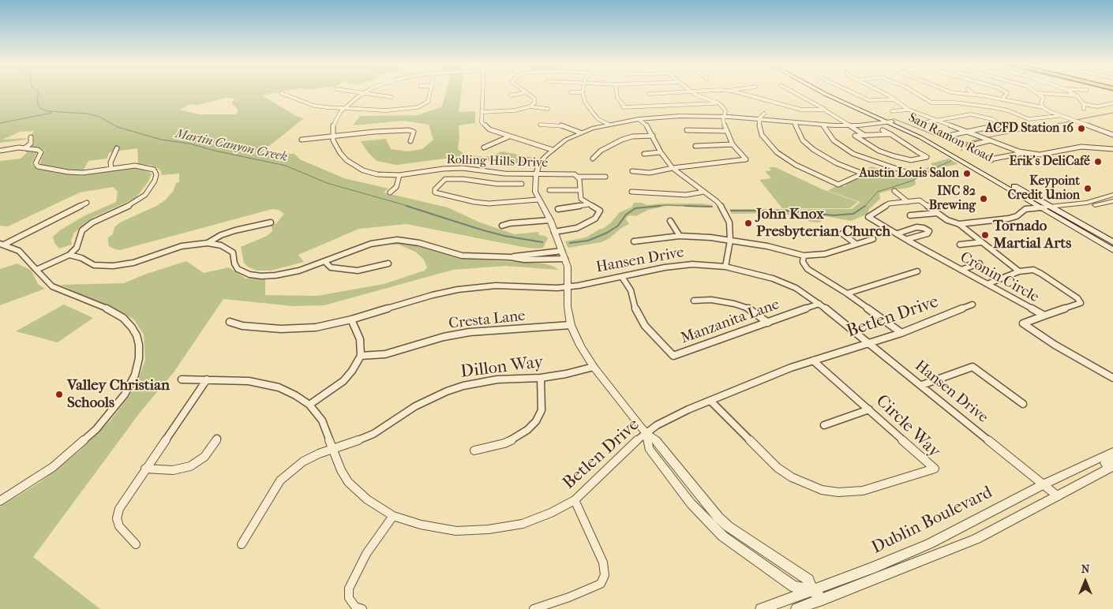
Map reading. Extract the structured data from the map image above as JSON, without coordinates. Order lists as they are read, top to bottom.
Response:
{
  "streets": {
    "main road": ["San Ramon Road"],
    "street": [
      "Rolling Hills Drive",
      "Hansen Drive",
      "Cronin Circle",
      "Betlen Drive",
      "Cresta Lane",
      "Manzanita Lane",
      "Dillon Way",
      "Circle Way",
      "Dublin Boulevard"
    ]
  },
  "crossings": [
    ["Hansen Drive", "Betlen Drive"],
    ["Hansen Drive", "Manzanita Lane"],
    ["Hansen Drive", "Dublin Boulevard"],
    ["Betlen Drive", "Dillon Way"],
    ["Betlen Drive", "Circle Way"]
  ],
  "water": ["Martin Canyon Creek"],
  "places": [
    "ACFD Station 16",
    "Erik's DeliCafé",
    "Austin Louis Salon",
    "Keypoint Credit Union",
    "INC 82 Brewing",
    "John Knox Presbyterian Church",
    "Tornado Martial Arts",
    "Valley Christian Schools"
  ],
  "north": "top"
}
